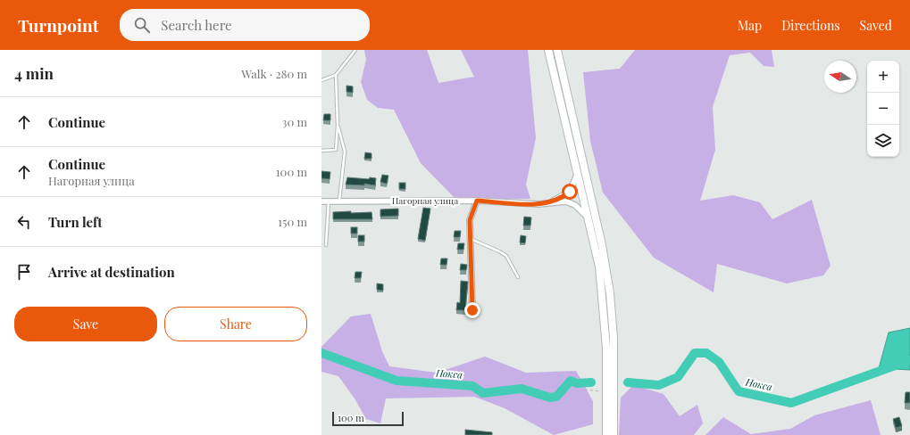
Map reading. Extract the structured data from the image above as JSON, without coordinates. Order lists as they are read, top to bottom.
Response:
{
  "streets": {
    "street": ["Нагорная улица"]
  },
  "water": ["Нокса"],
  "scale_bar": "100 m",
  "north": "left",
  "page": {
    "header": "Turnpoint",
    "search": "Search here",
    "nav": ["Map", "Directions", "Saved"],
    "heading": ["4 min", "Walk · 280 m"],
    "map_buttons": ["+", "−"],
    "list": [
      ["Continue", "30 m"],
      ["Continue", "Нагорная улица", "100 m"],
      ["Turn left", "150 m"],
      "Arrive at destination"
    ],
    "buttons": ["Save", "Share"],
    "scale": "100 m"
  }
}
